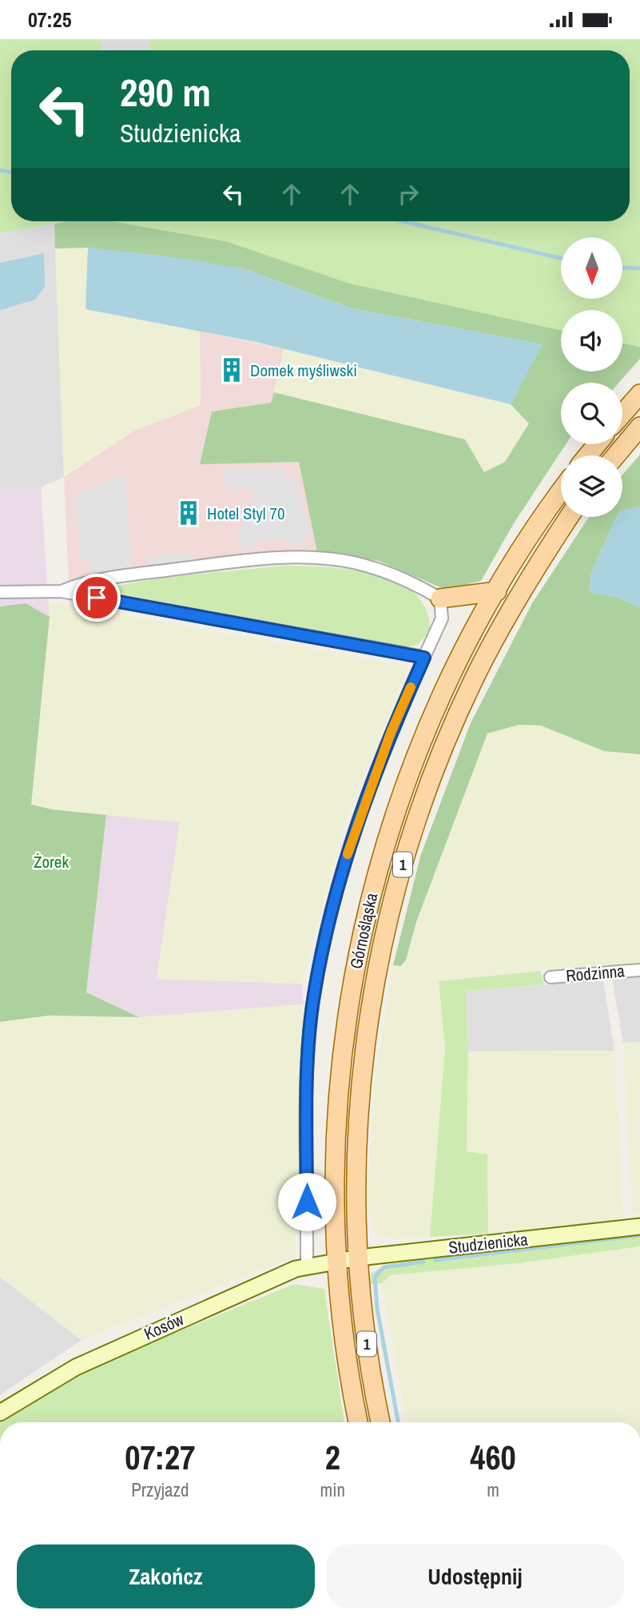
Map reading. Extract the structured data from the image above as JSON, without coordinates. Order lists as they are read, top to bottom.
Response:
{
  "streets": {
    "main road": ["1", "Górnośląska"],
    "street": ["Rodzinna", "Studzienicka", "Kosów"]
  },
  "crossings": [
    ["Górnośląska", "Studzienicka"],
    ["Górnośląska", "Kosów"],
    ["Studzienicka", "Kosów"]
  ],
  "parks": ["Żorek"],
  "places": {
    "building": ["Domek myśliwski", "Hotel Styl 70"]
  },
  "north": "bottom",
  "page": {
    "status": "07:25",
    "turn": ["290 m", "Studzienicka"],
    "eta": [
      "07:27",
      "Przyjazd",
      "2",
      "min",
      "460",
      "m"
    ],
    "buttons": ["Zakończ", "Udostępnij"]
  }
}
